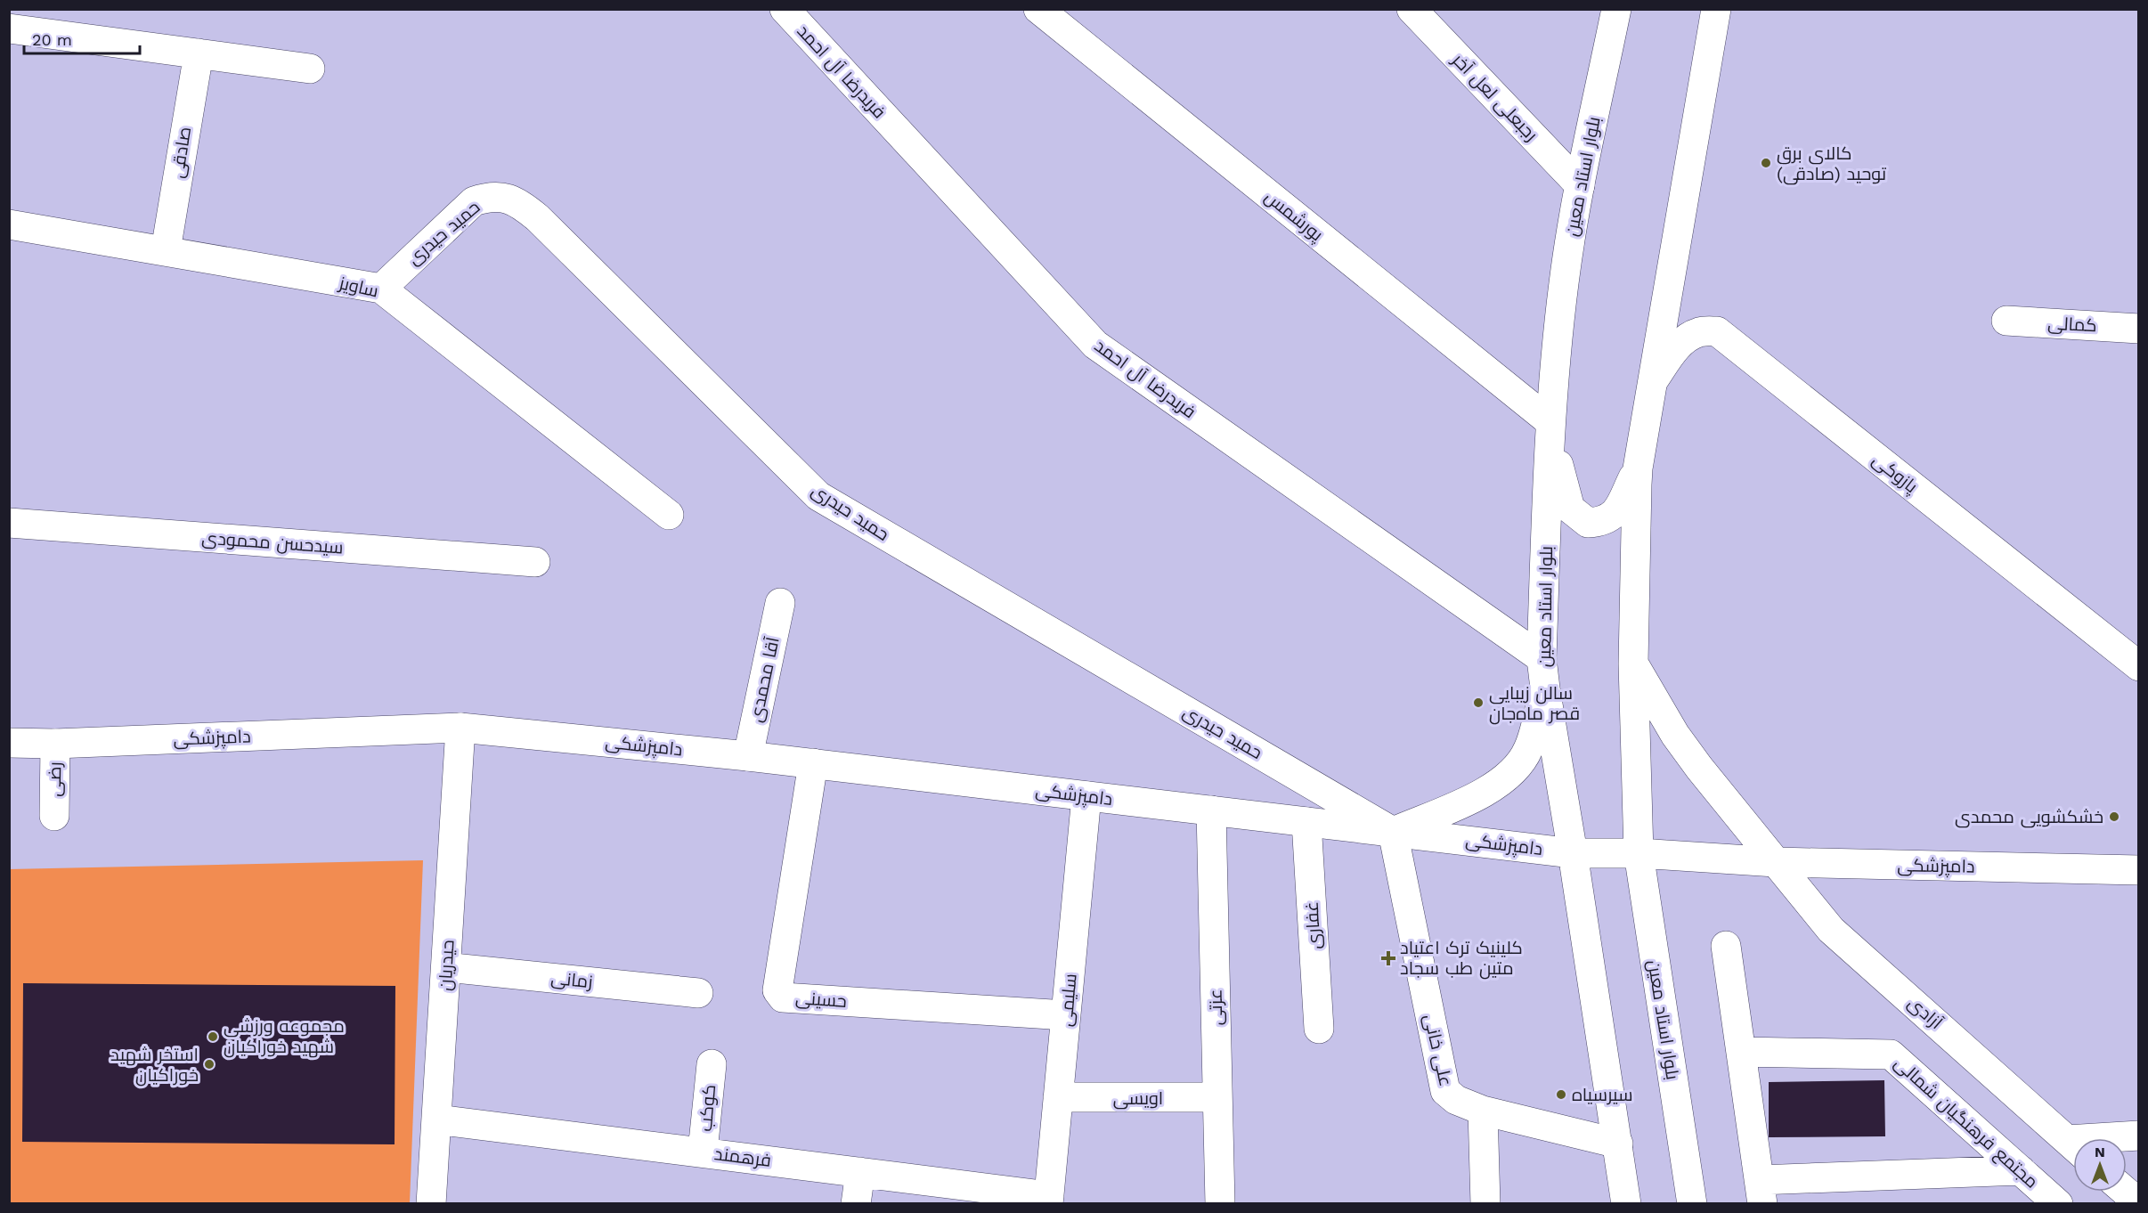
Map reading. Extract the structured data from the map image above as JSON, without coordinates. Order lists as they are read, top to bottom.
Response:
{
  "streets": {
    "street": [
      "فریدرضا آل احمد",
      "رجبعلی لعل آخر",
      "صادقی",
      "بلوار استاد معین",
      "پورشمس",
      "حمید حیدری",
      "ساویز",
      "کمالی",
      "پازوکی",
      "سیدحسن محمودی",
      "آقا محمدی",
      "دامپزشکی",
      "رضی",
      "غفاری",
      "حیدریان",
      "زمانی",
      "حسینی",
      "سلیمی",
      "عزتی",
      "آزادی",
      "علی خانی",
      "اویسی",
      "کوکب",
      "مجتمع فرهنگیان شمالی",
      "فرهمند"
    ]
  },
  "crossings": [
    ["فریدرضا آل احمد", "بلوار استاد معین"],
    ["رجبعلی لعل آخر", "بلوار استاد معین"],
    ["صادقی", "ساویز"],
    ["بلوار استاد معین", "پورشمس"],
    ["بلوار استاد معین", "پازوکی"],
    ["بلوار استاد معین", "دامپزشکی"],
    ["بلوار استاد معین", "آزادی"],
    ["بلوار استاد معین", "علی خانی"],
    ["حمید حیدری", "ساویز"],
    ["حمید حیدری", "دامپزشکی"],
    ["حمید حیدری", "علی خانی"],
    ["آقا محمدی", "دامپزشکی"],
    ["دامپزشکی", "رضی"],
    ["دامپزشکی", "غفاری"],
    ["دامپزشکی", "حیدریان"],
    ["دامپزشکی", "حسینی"],
    ["دامپزشکی", "سلیمی"],
    ["دامپزشکی", "عزتی"],
    ["دامپزشکی", "آزادی"],
    ["دامپزشکی", "علی خانی"],
    ["حیدریان", "زمانی"],
    ["حیدریان", "فرهمند"],
    ["حسینی", "سلیمی"],
    ["سلیمی", "اویسی"],
    ["سلیمی", "فرهمند"],
    ["عزتی", "اویسی"],
    ["کوکب", "فرهمند"]
  ],
  "places": {
    "other": [
      "کالای برق توحید (صادقی)",
      "سالن زیبایی قصر ماه‌جان",
      "خشکشویی محمدی",
      "مجموعه ورزشی شهید خوراکیان",
      "استخر شهید خوراکیان",
      "سیرسیاه"
    ],
    "health": ["کلینیک ترک اعتیاد متین طب سجاد"]
  },
  "scale_bar": "20 m",
  "north": "top"
}
